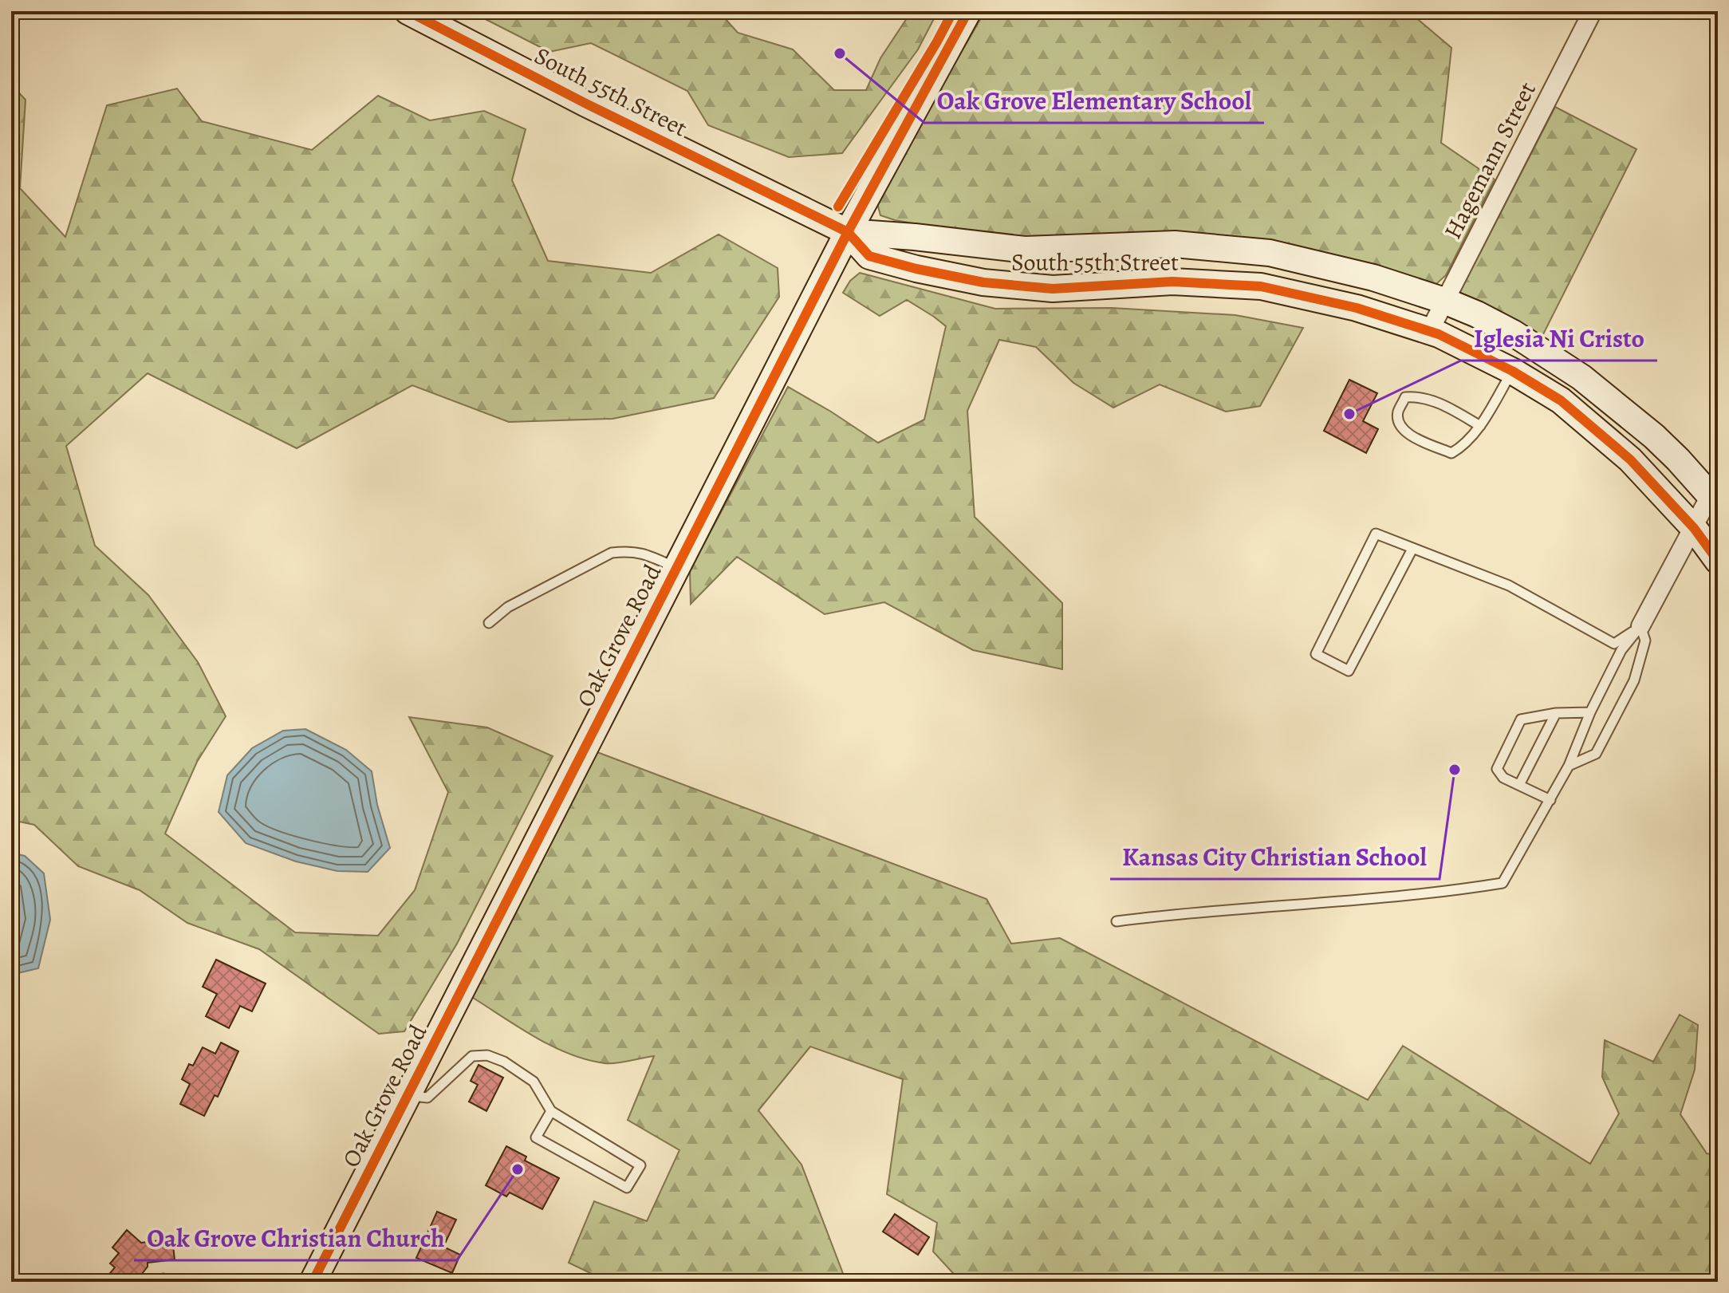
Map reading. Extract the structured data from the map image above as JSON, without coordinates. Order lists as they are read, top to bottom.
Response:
{
  "streets": {
    "street": ["South 55th Street", "Hagemann Street", "Oak Grove Road"]
  },
  "crossings": [
    ["South 55th Street", "Hagemann Street"],
    ["South 55th Street", "Oak Grove Road"]
  ],
  "places": [
    "Oak Grove Elementary School",
    "Iglesia Ni Cristo",
    "Kansas City Christian School",
    "Oak Grove Christian Church"
  ]
}
